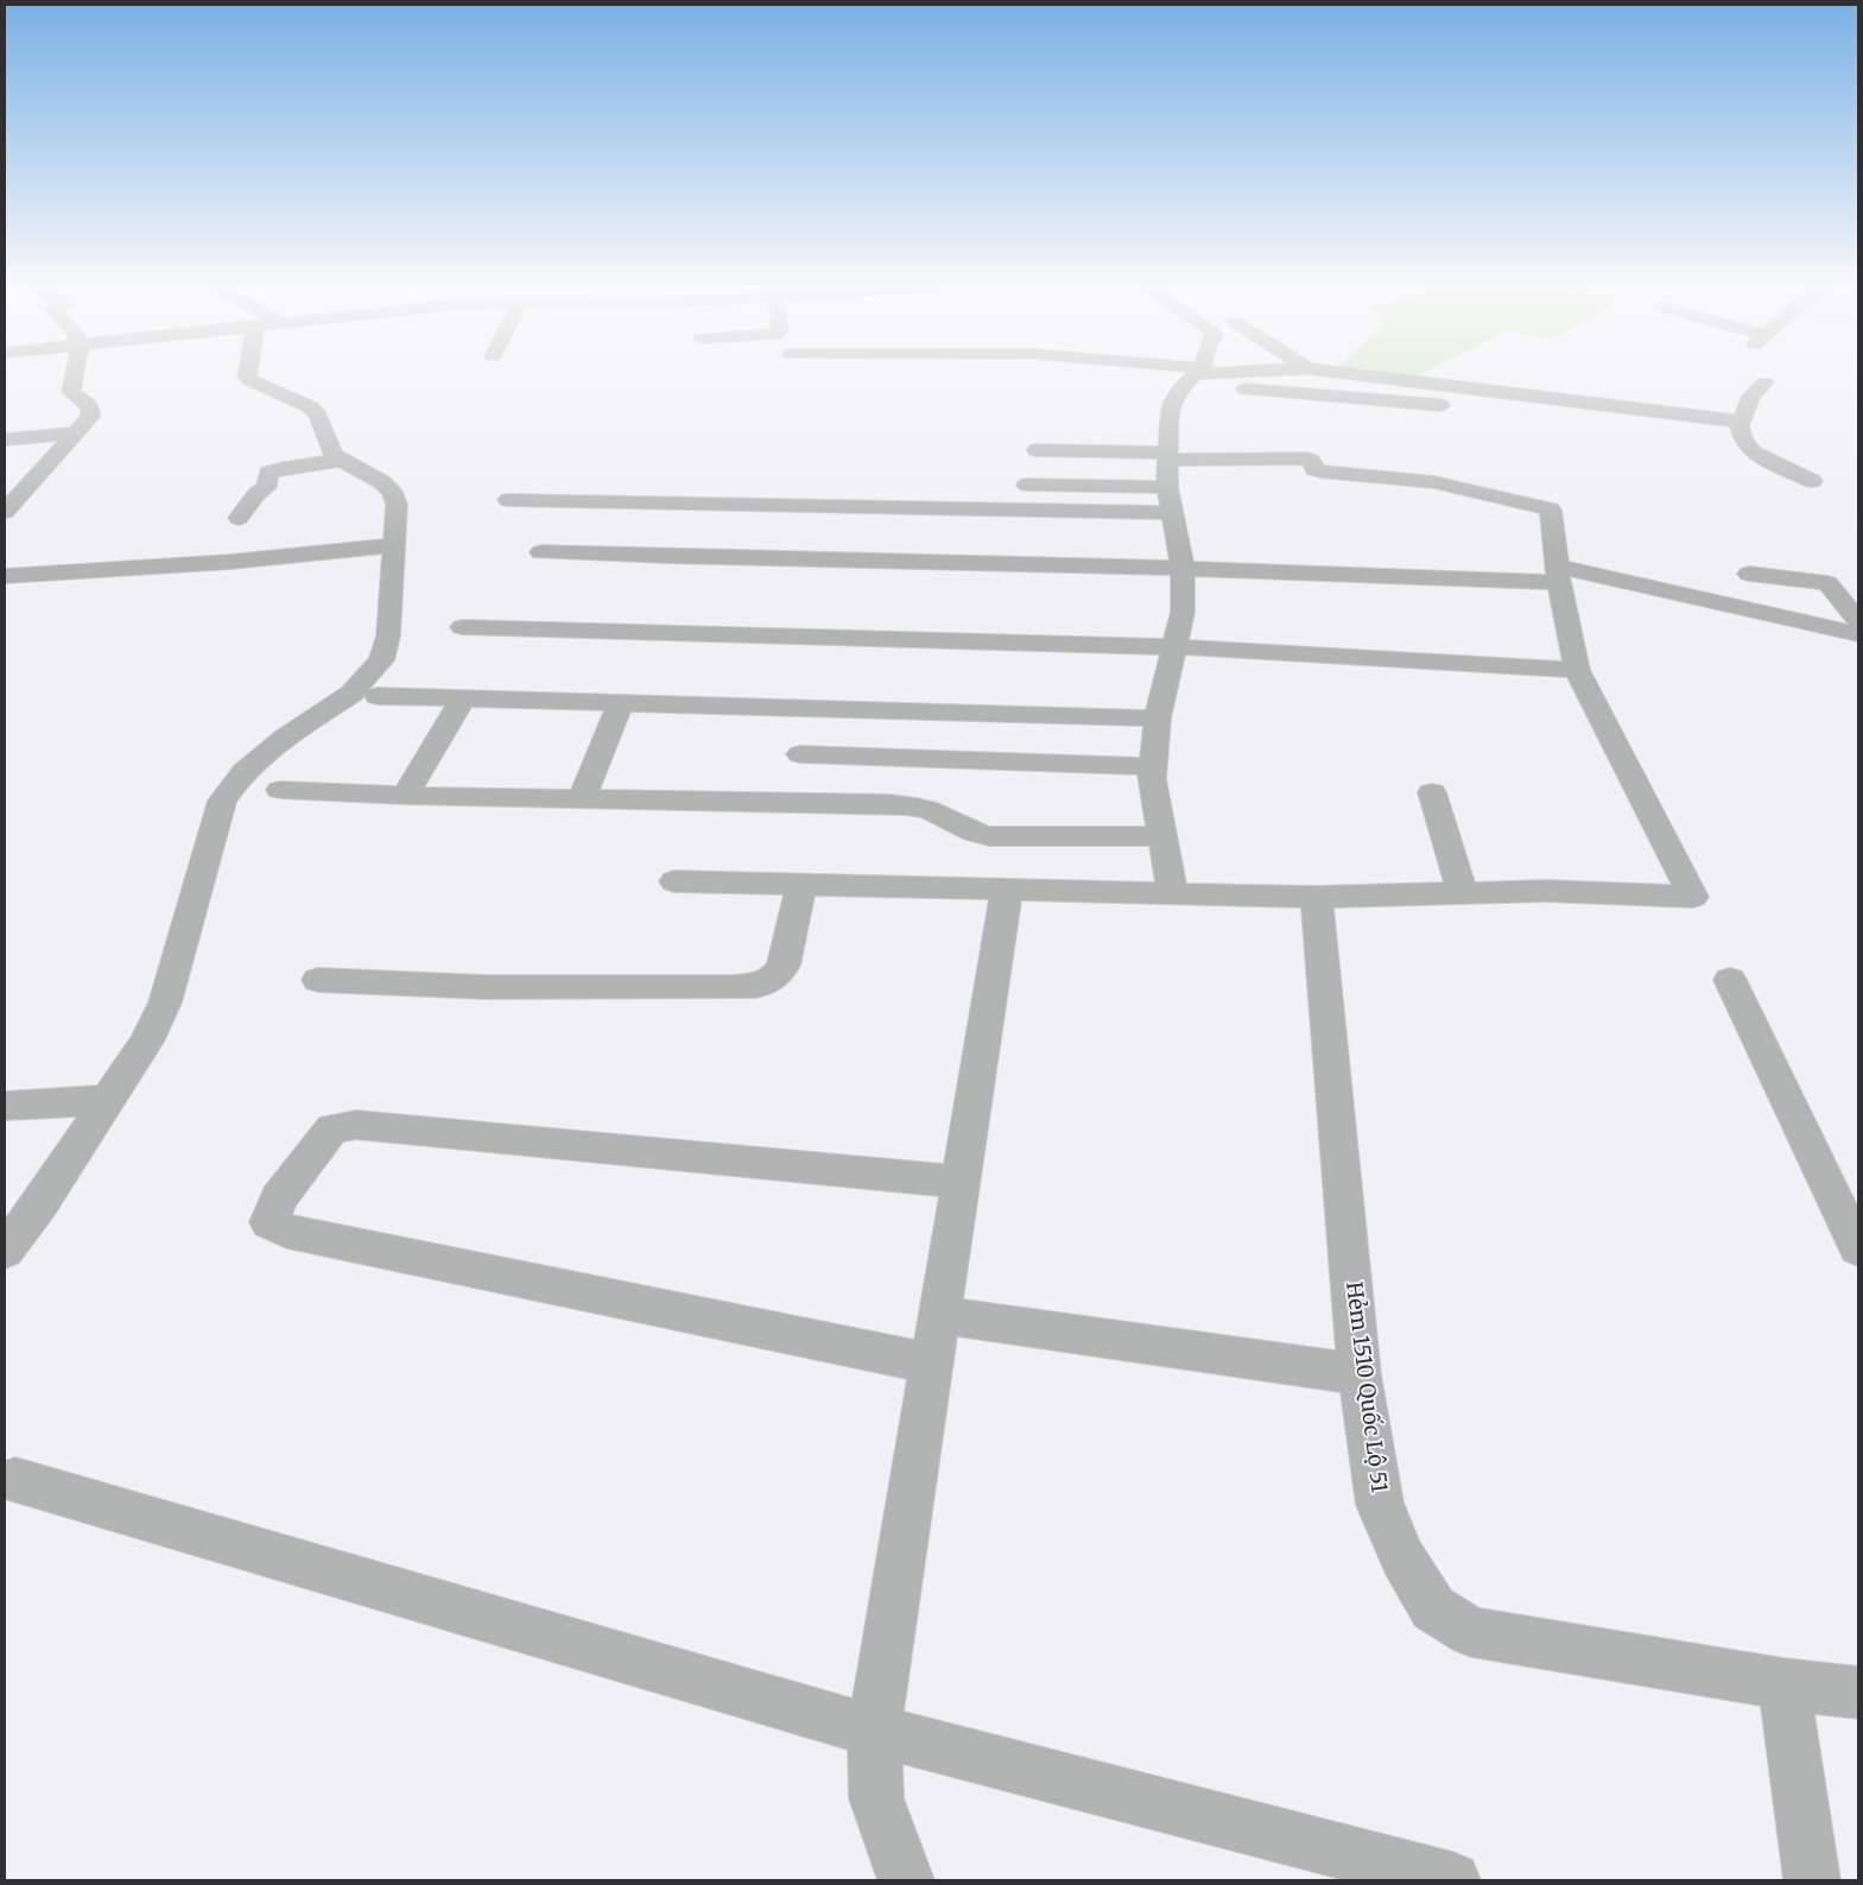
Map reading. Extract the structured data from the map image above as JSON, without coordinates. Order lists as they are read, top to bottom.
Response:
{
  "streets": {
    "street": ["Hẻm 1510 Quốc Lộ 51"]
  }
}
